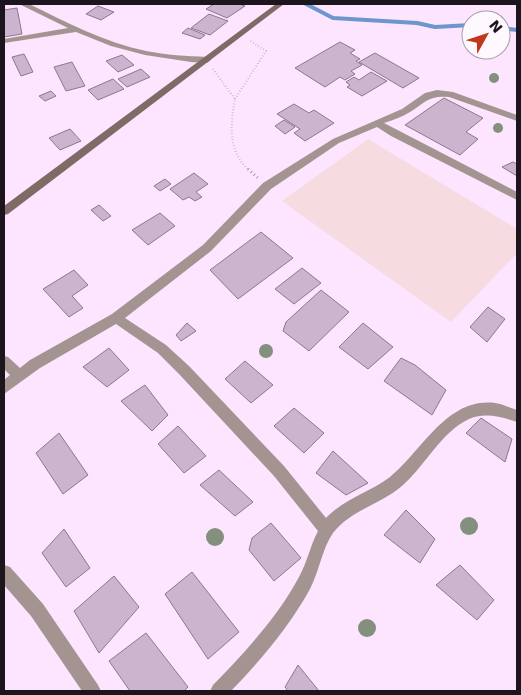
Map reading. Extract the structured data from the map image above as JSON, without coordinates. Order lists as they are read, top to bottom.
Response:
{
  "north": "top right"
}
